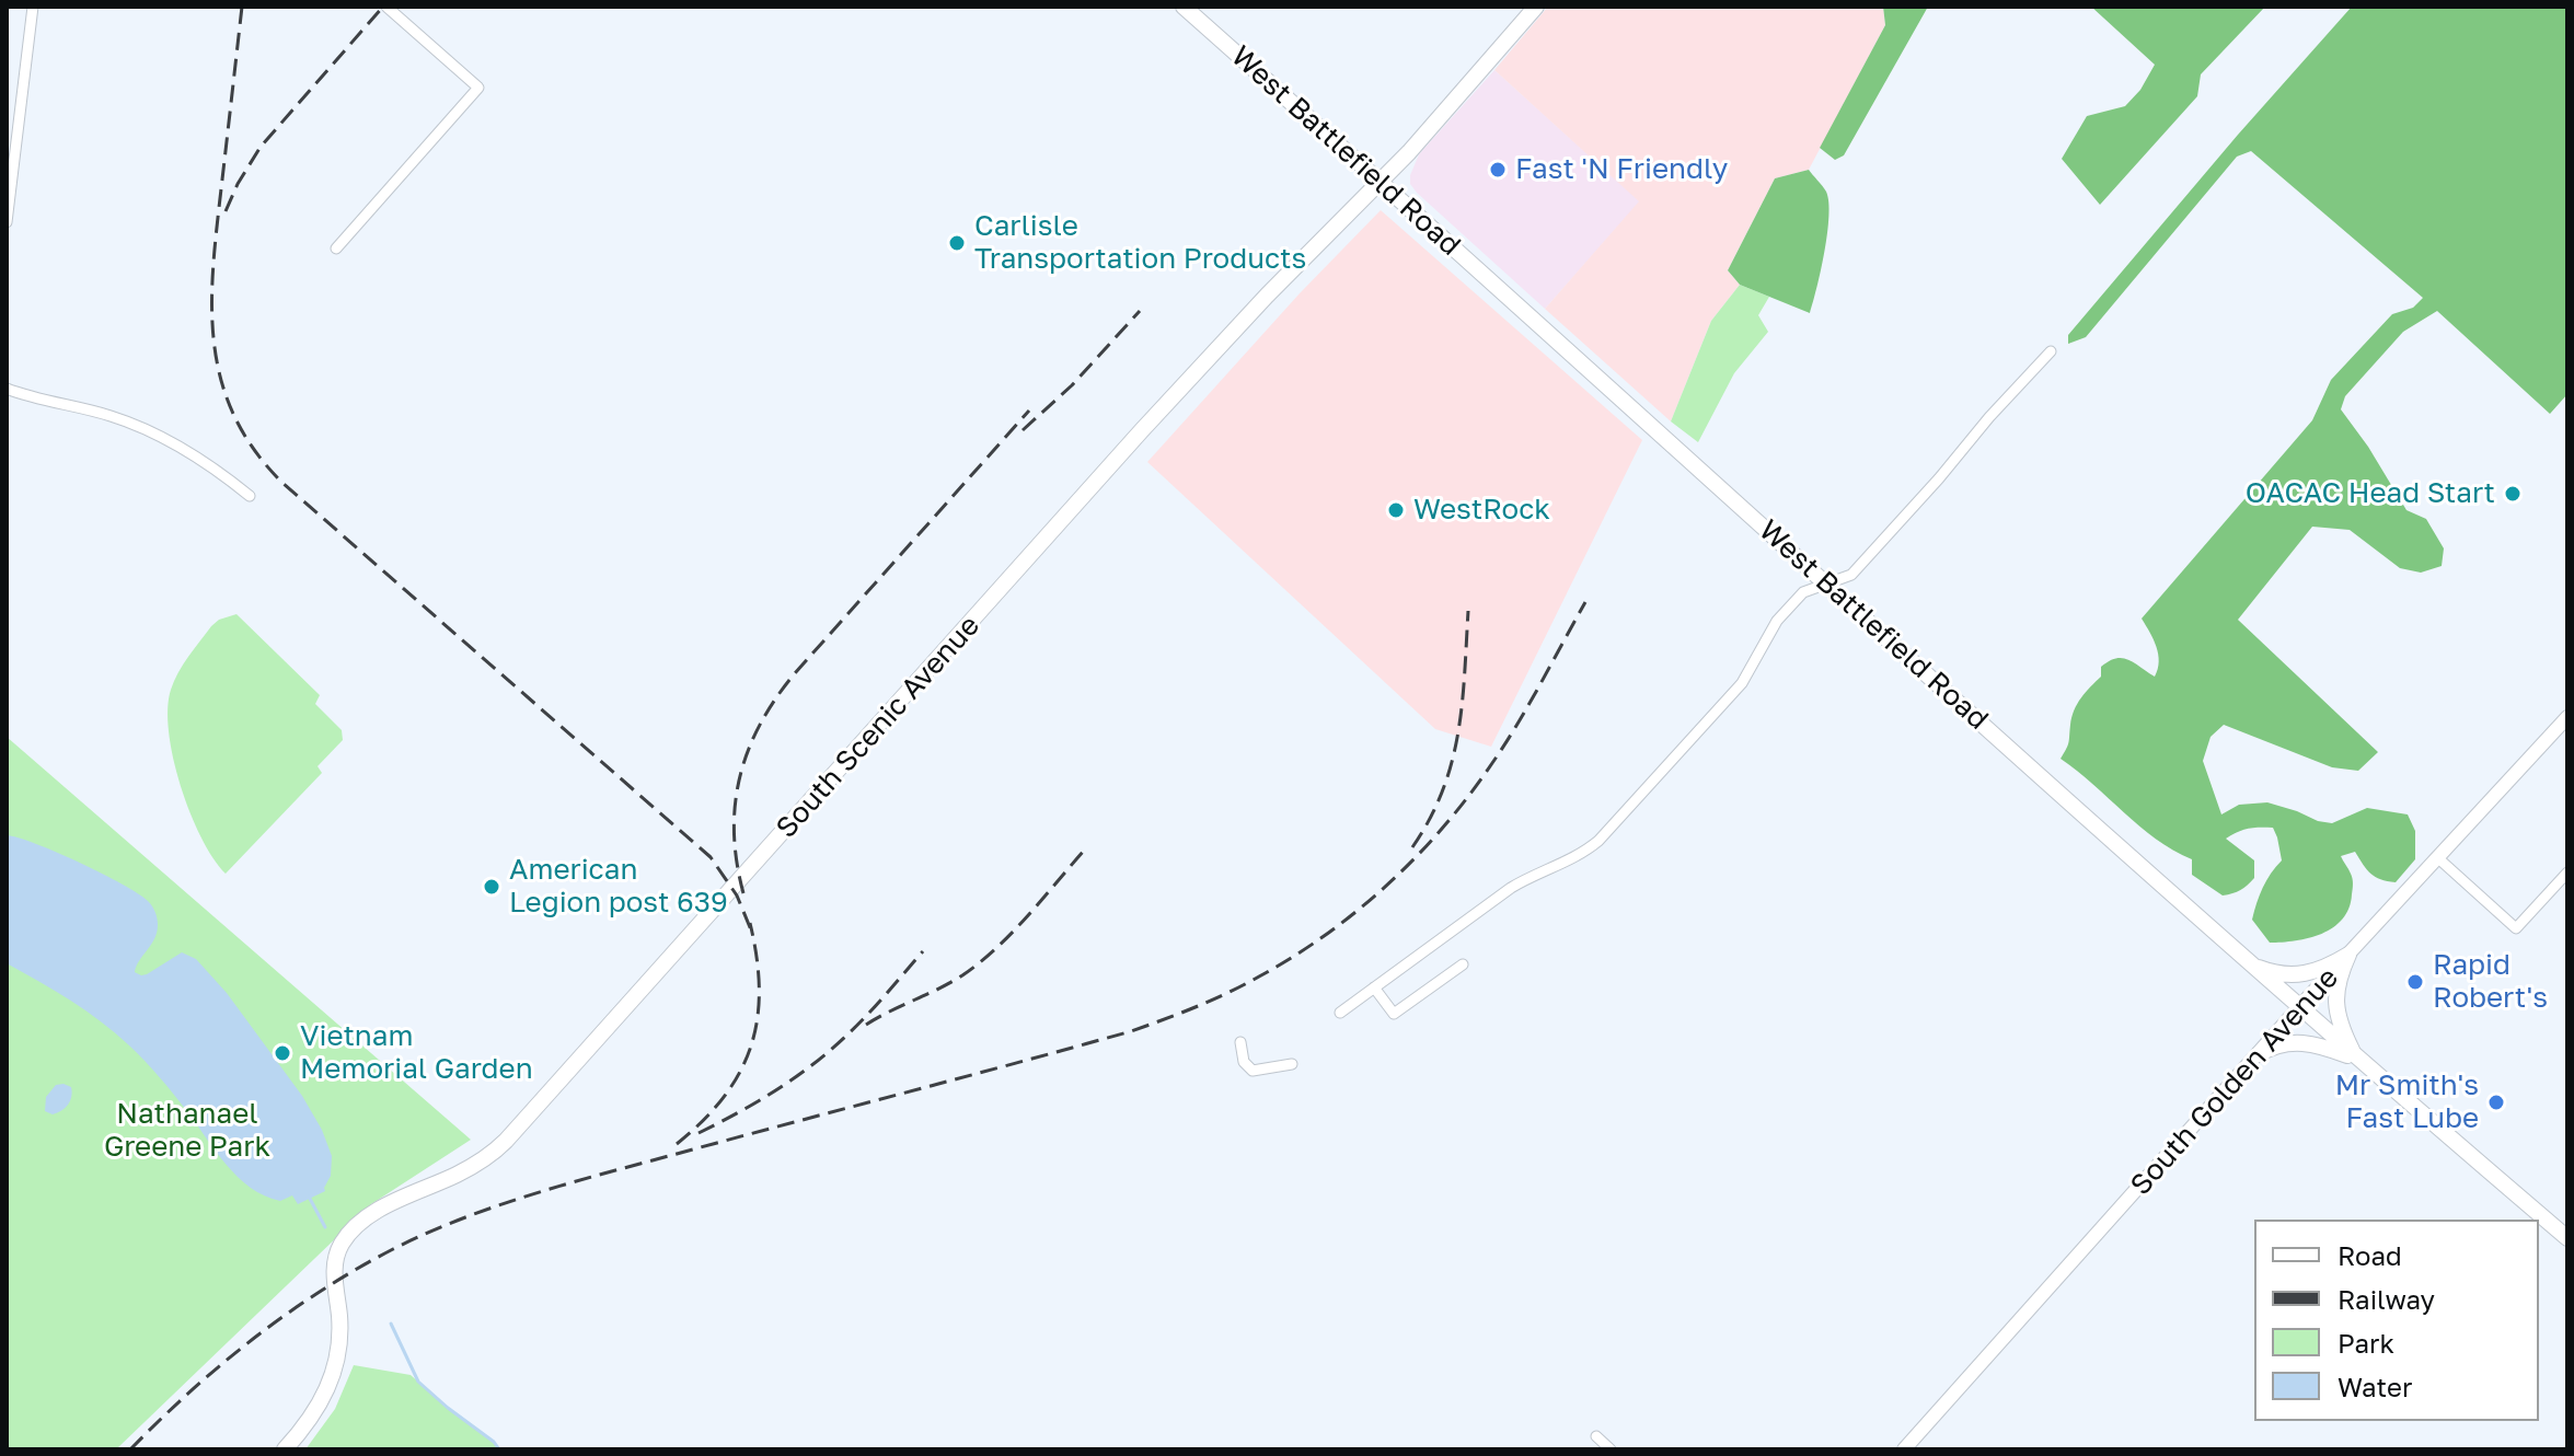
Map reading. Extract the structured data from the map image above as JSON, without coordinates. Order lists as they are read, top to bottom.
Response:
{
  "streets": {
    "main road": ["West Battlefield Road", "South Scenic Avenue"],
    "street": ["South Golden Avenue"]
  },
  "crossings": [
    ["West Battlefield Road", "South Scenic Avenue"],
    ["West Battlefield Road", "South Golden Avenue"]
  ],
  "parks": ["Nathanael Greene Park"],
  "places": [
    "Fast 'N Friendly",
    "Carlisle Transportation Products",
    "OACAC Head Start",
    "WestRock",
    "American Legion post 639",
    "Rapid Robert's",
    "Vietnam Memorial Garden",
    "Mr Smith's Fast Lube"
  ],
  "legend": [
    "Road",
    "Railway",
    "Park",
    "Water"
  ]
}
